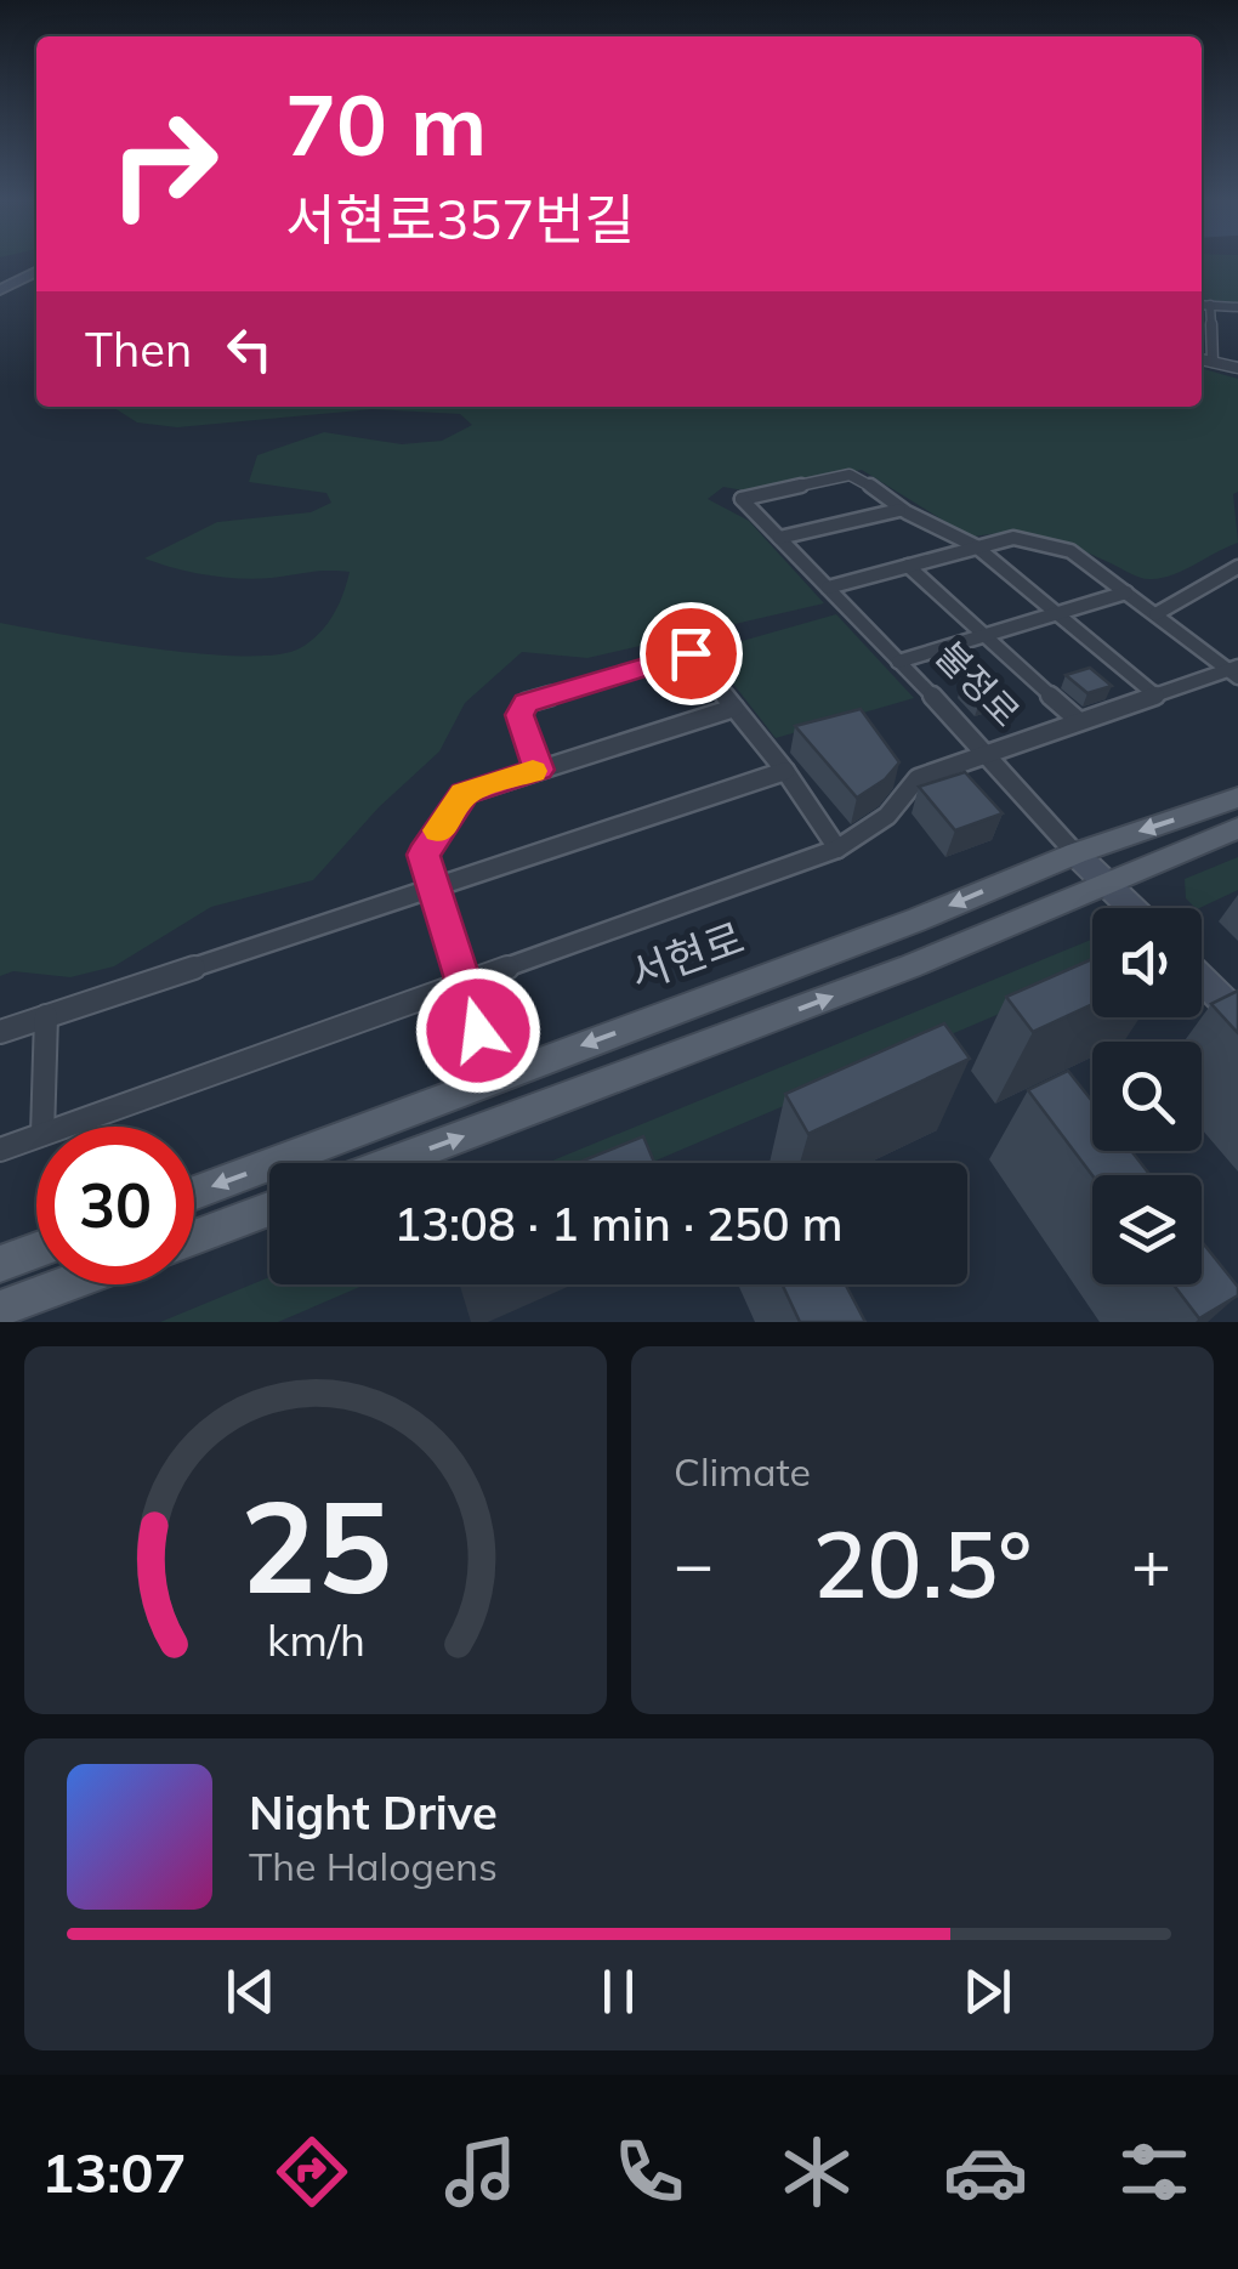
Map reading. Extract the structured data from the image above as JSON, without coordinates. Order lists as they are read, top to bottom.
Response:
{
  "streets": {
    "main road": ["불정로", "서현로"]
  },
  "crossings": [
    ["불정로", "서현로"]
  ],
  "page": {
    "turn": ["70 m", "서현로357번길"],
    "then": "Then",
    "limit": "30",
    "trip": "13:08 · 1 min · 250 m",
    "tile": "Climate",
    "heat": ["−", "20.5°", "+"],
    "song": ["Night Drive", "The Halogens"],
    "tabs": "13:07",
    "gauge": ["25", "km/h"]
  }
}
